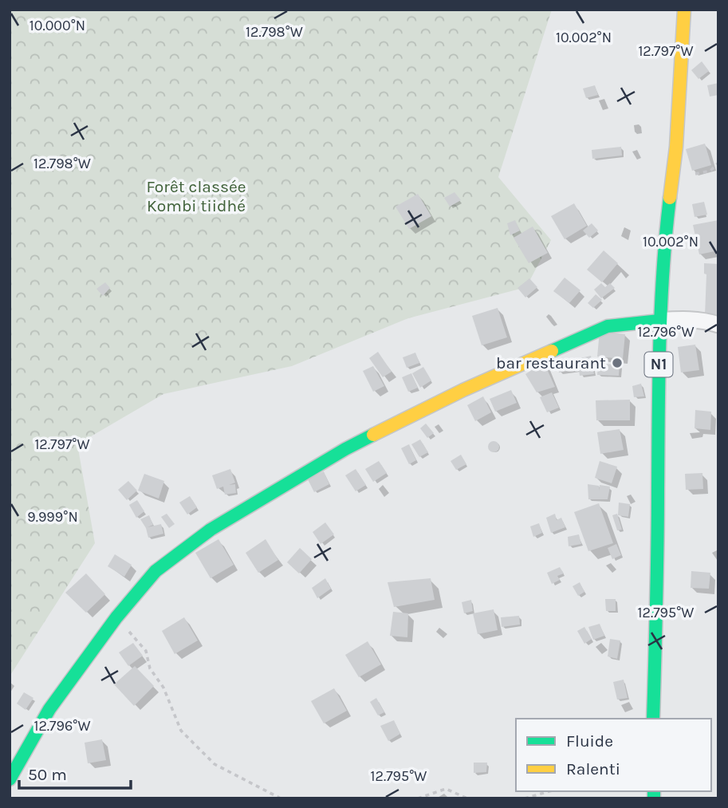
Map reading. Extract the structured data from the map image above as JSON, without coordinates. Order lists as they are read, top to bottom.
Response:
{
  "streets": {
    "main road": ["N1"]
  },
  "parks": ["Forêt classée Kombi tiidhé"],
  "places": ["bar restaurant"],
  "legend": ["Fluide", "Ralenti"],
  "scale_bar": "50 m",
  "coordinates": [
    "10.000°N",
    "12.798°W",
    "10.002°N",
    "12.797°W",
    "12.796°W",
    "9.999°N",
    "12.795°W"
  ]
}
